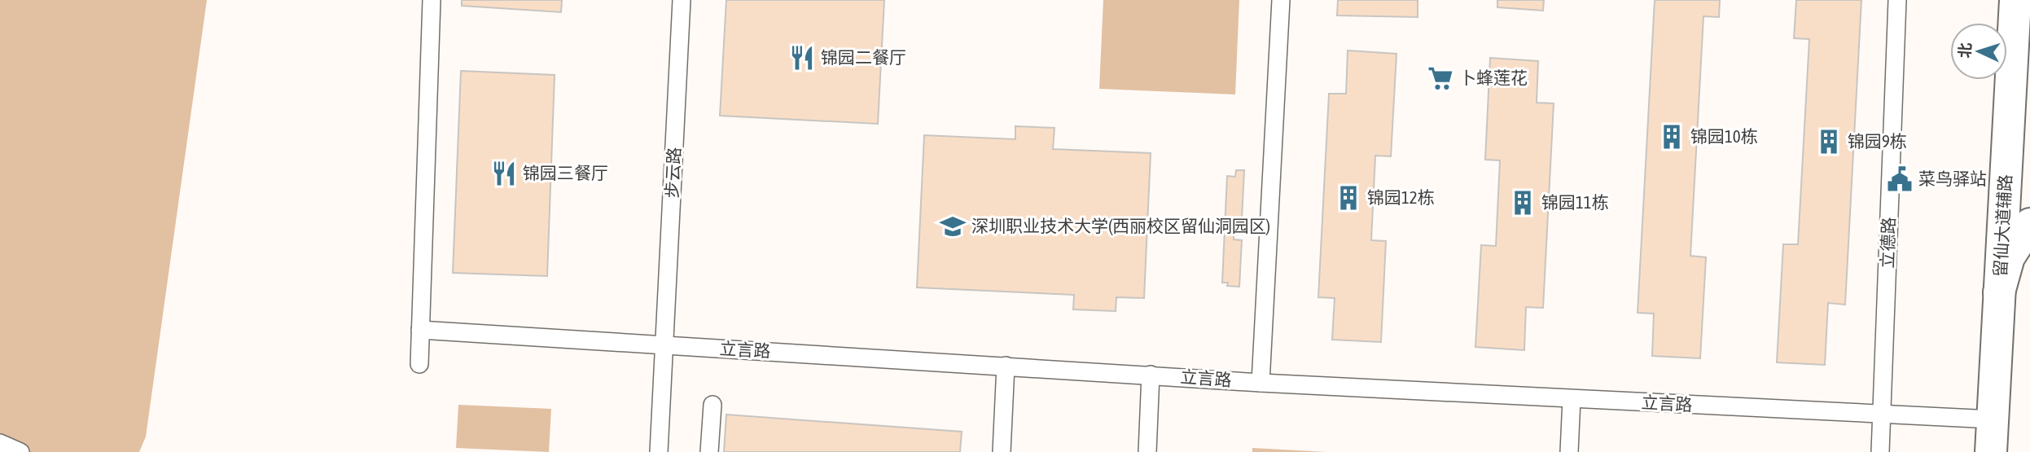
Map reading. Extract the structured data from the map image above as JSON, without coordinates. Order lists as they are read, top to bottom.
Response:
{
  "streets": {
    "main road": ["留仙大道辅路"],
    "lane": ["步云路", "立德路", "立言路"]
  },
  "crossings": [
    ["步云路", "立言路"],
    ["留仙大道辅路", "立言路"],
    ["立德路", "立言路"]
  ],
  "places": {
    "restaurant": ["锦园二餐厅", "锦园三餐厅"],
    "supermarket": ["卜蜂莲花"],
    "building": [
      "锦园10栋",
      "锦园9栋",
      "锦园12栋",
      "锦园11栋"
    ],
    "public building": ["菜鸟驿站"],
    "school or university": ["深圳职业技术大学(西丽校区留仙洞园区)"]
  },
  "north": "left"
}
